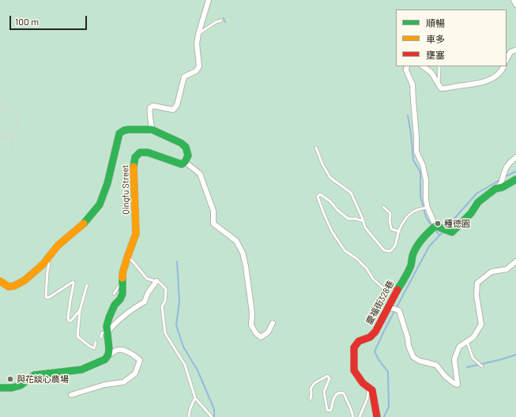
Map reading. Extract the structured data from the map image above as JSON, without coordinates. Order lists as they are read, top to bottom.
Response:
{
  "streets": {
    "street": ["Qingfu Street", "慶福街328巷"]
  },
  "places": ["種德園", "與花談心農場"],
  "legend": ["順暢", "車多", "壅塞"],
  "scale_bar": "100 m"
}
